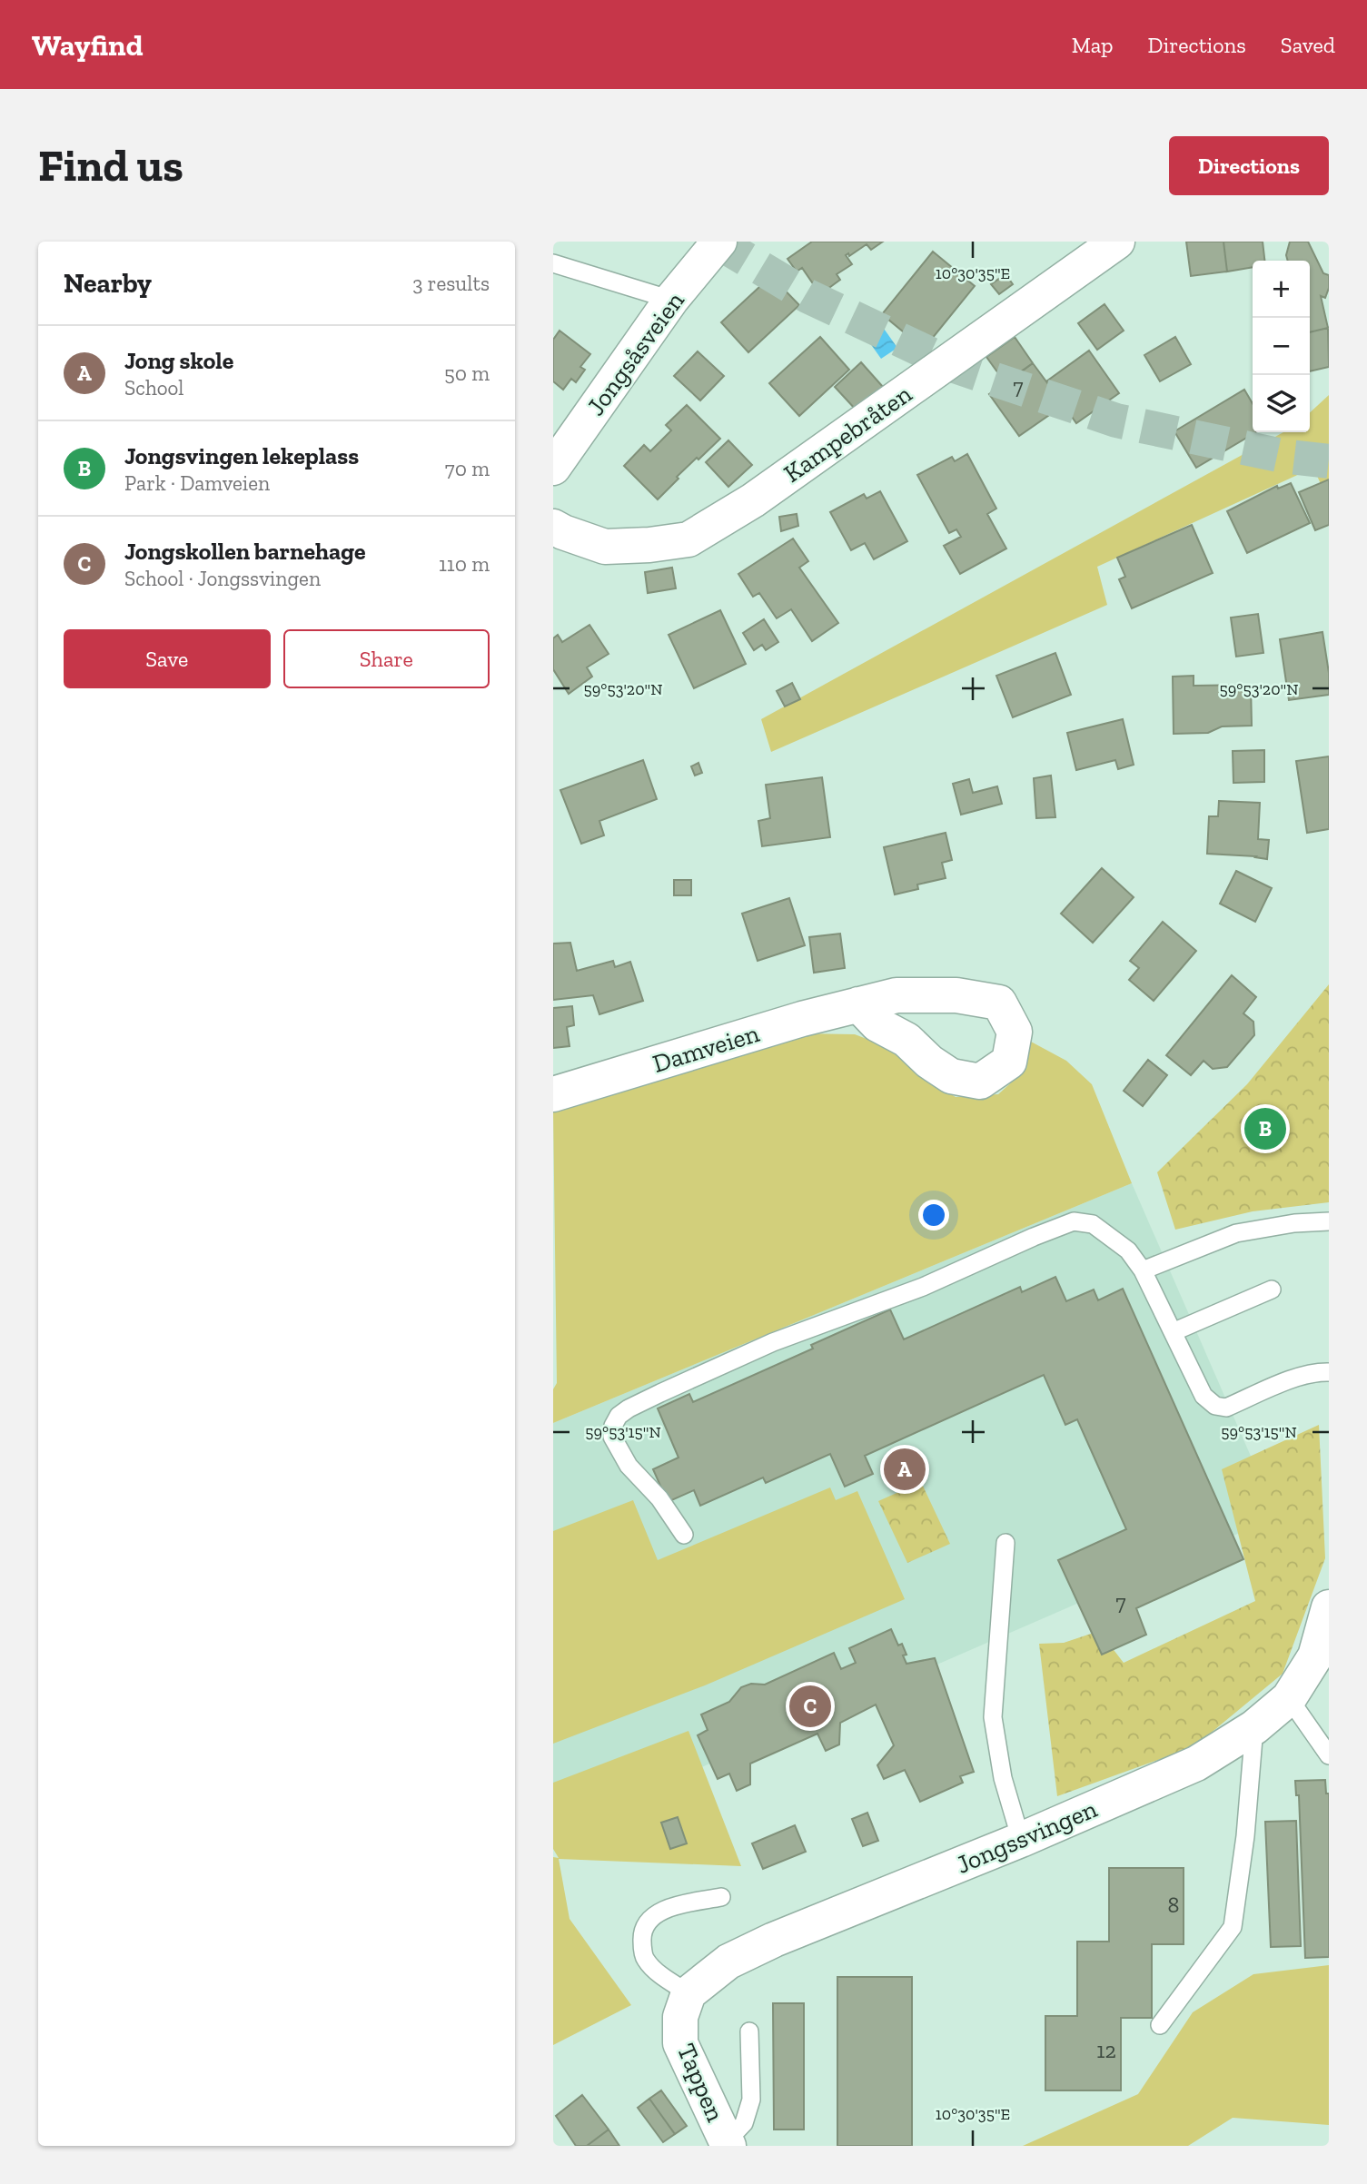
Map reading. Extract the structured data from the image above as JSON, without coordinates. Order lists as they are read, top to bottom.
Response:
{
  "streets": {
    "street": [
      "Jongsåsveien",
      "Kampebråten",
      "Damveien",
      "Jongssvingen",
      "Tappen"
    ]
  },
  "crossings": [
    ["Jongssvingen", "Tappen"]
  ],
  "house_numbers": [
    "7",
    "7",
    "8",
    "12"
  ],
  "page": {
    "header": "Wayfind",
    "nav": ["Map", "Directions", "Saved"],
    "buttons": [
      "Directions",
      ["Save", "Share"]
    ],
    "title": "Find us",
    "heading": ["Nearby", "3 results"],
    "map_buttons": ["+", "−"],
    "list": [
      {
        "mark": "A",
        "name": "Jong skole",
        "note": "School",
        "value": "50 m"
      },
      {
        "mark": "B",
        "name": "Jongsvingen lekeplass",
        "note": "Park · Damveien",
        "value": "70 m"
      },
      {
        "mark": "C",
        "name": "Jongskollen barnehage",
        "note": "School · Jongssvingen",
        "value": "110 m"
      }
    ],
    "pins": ["B", "A", "C"]
  },
  "coordinates": ["10°30'35\"E", "59°53'20\"N", "59°53'15\"N"]
}
